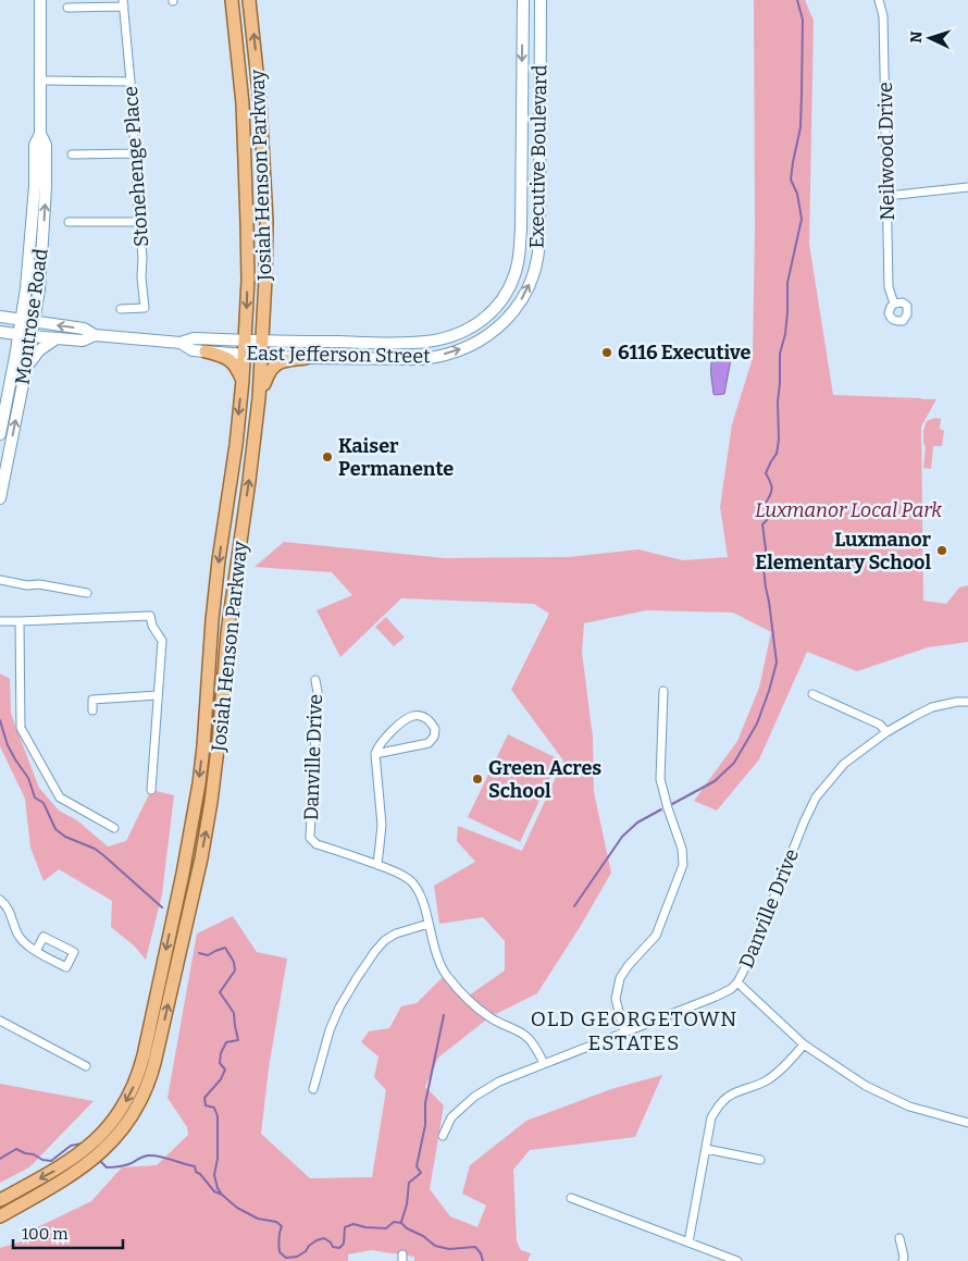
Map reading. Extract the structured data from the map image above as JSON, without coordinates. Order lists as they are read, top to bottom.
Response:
{
  "streets": {
    "main road": ["Josiah Henson Parkway"],
    "street": [
      "Neilwood Drive",
      "Executive Boulevard",
      "Stonehenge Place",
      "Montrose Road",
      "East Jefferson Street",
      "Danville Drive"
    ]
  },
  "crossings": [
    ["Executive Boulevard", "East Jefferson Street"],
    ["Josiah Henson Parkway", "East Jefferson Street"],
    ["Montrose Road", "East Jefferson Street"]
  ],
  "districts": ["OLD GEORGETOWN ESTATES"],
  "parks": ["Luxmanor Local Park"],
  "places": [
    "6116 Executive",
    "Kaiser Permanente",
    "Luxmanor Elementary School",
    "Green Acres School"
  ],
  "scale_bar": "100 m",
  "north": "left"
}
